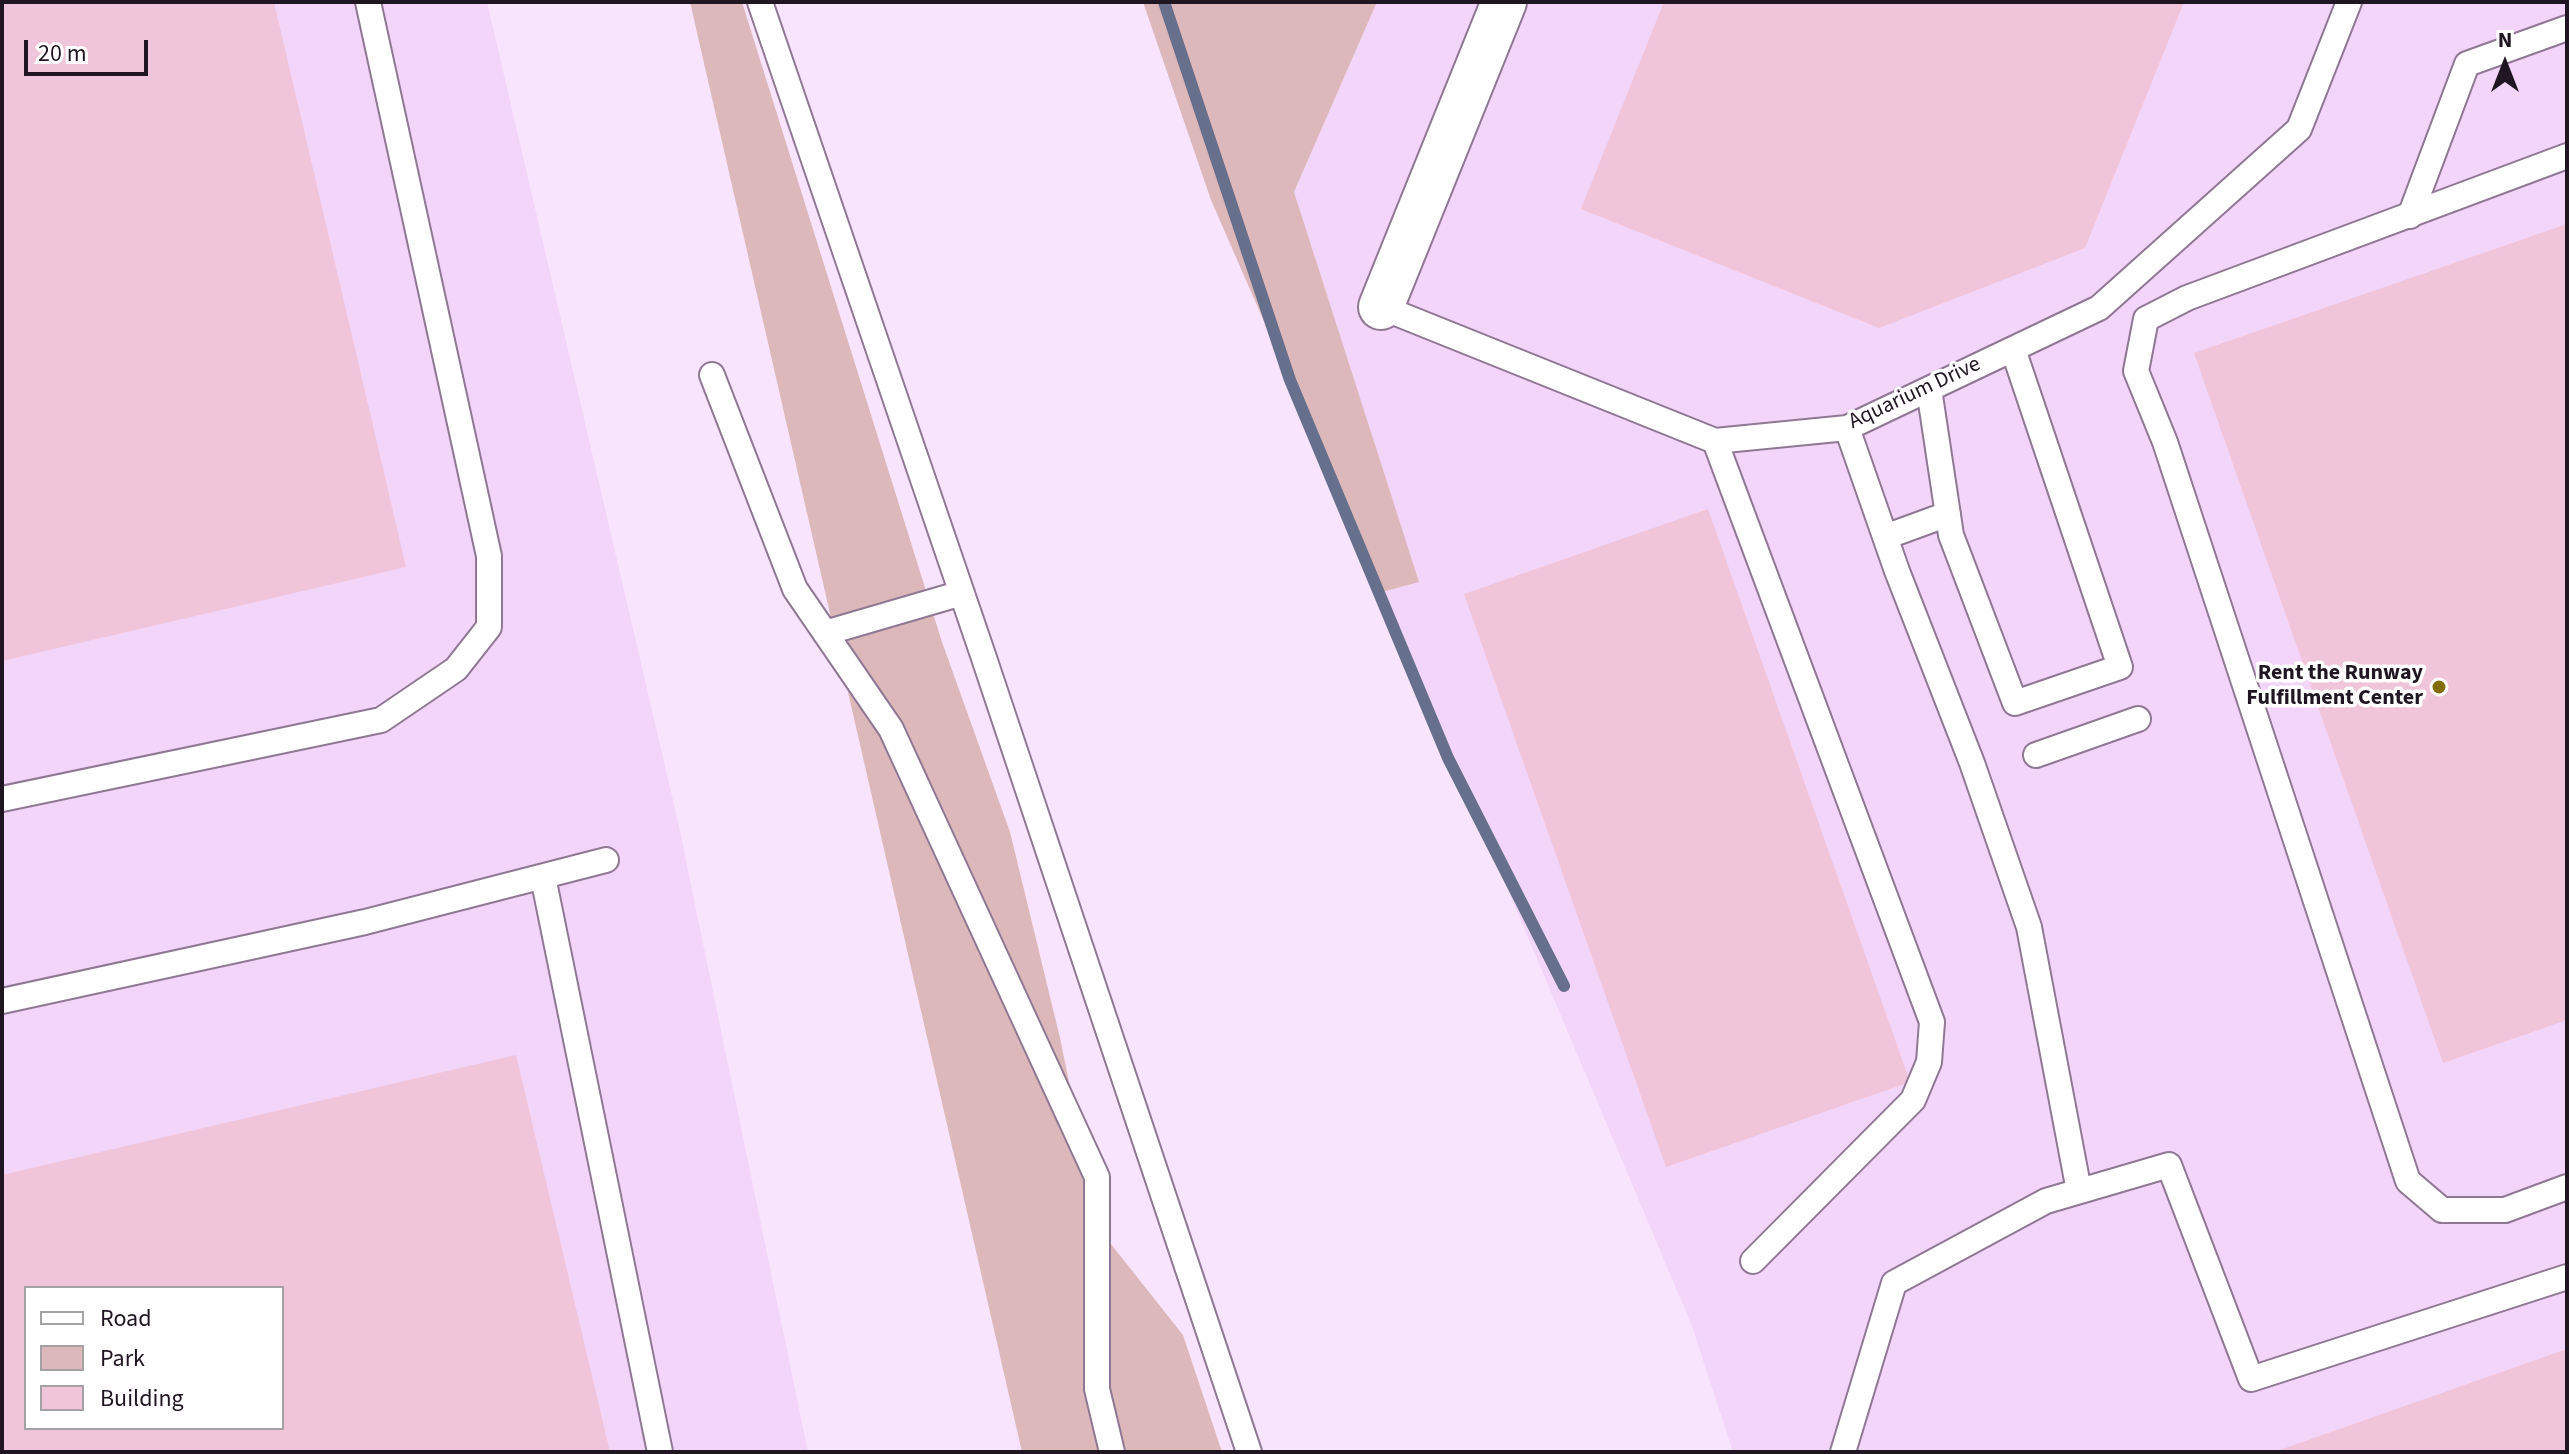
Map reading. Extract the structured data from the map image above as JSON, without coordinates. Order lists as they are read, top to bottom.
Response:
{
  "streets": {
    "street": ["Aquarium Drive"]
  },
  "places": ["Rent the Runway Fulfillment Center"],
  "legend": ["Road", "Park", "Building"],
  "scale_bar": "20 m",
  "north": "top"
}
